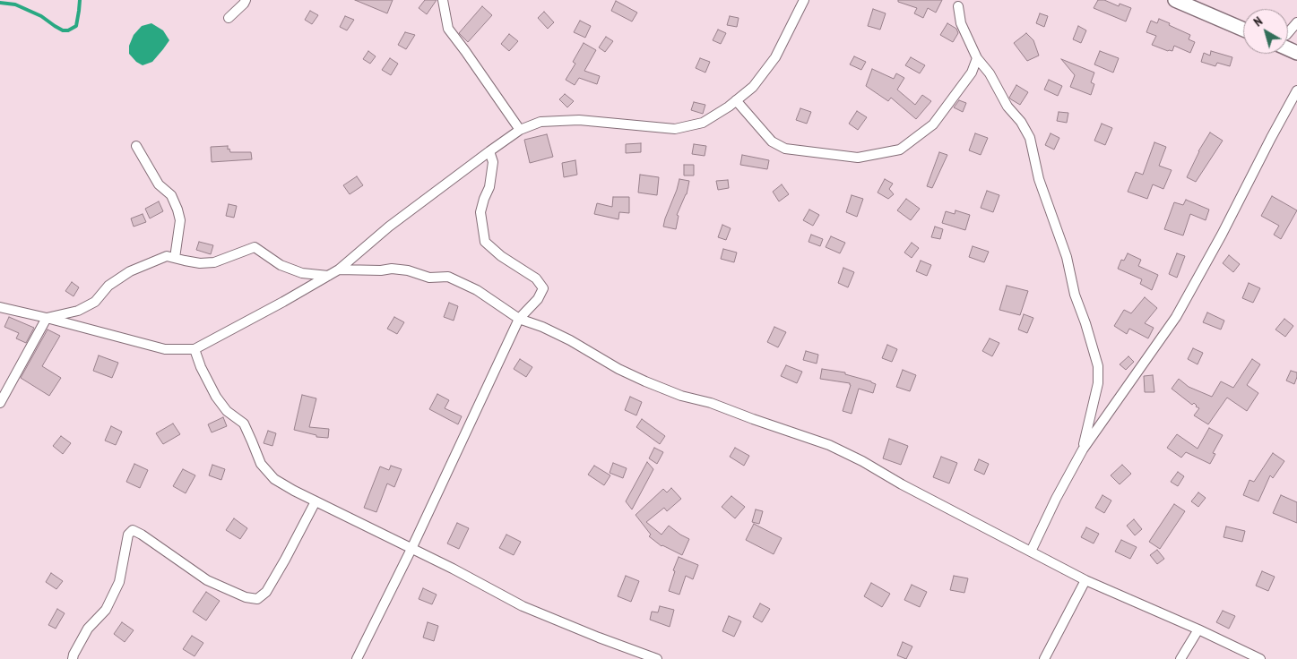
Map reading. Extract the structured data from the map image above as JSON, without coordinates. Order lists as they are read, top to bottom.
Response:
{
  "north": "top left"
}
